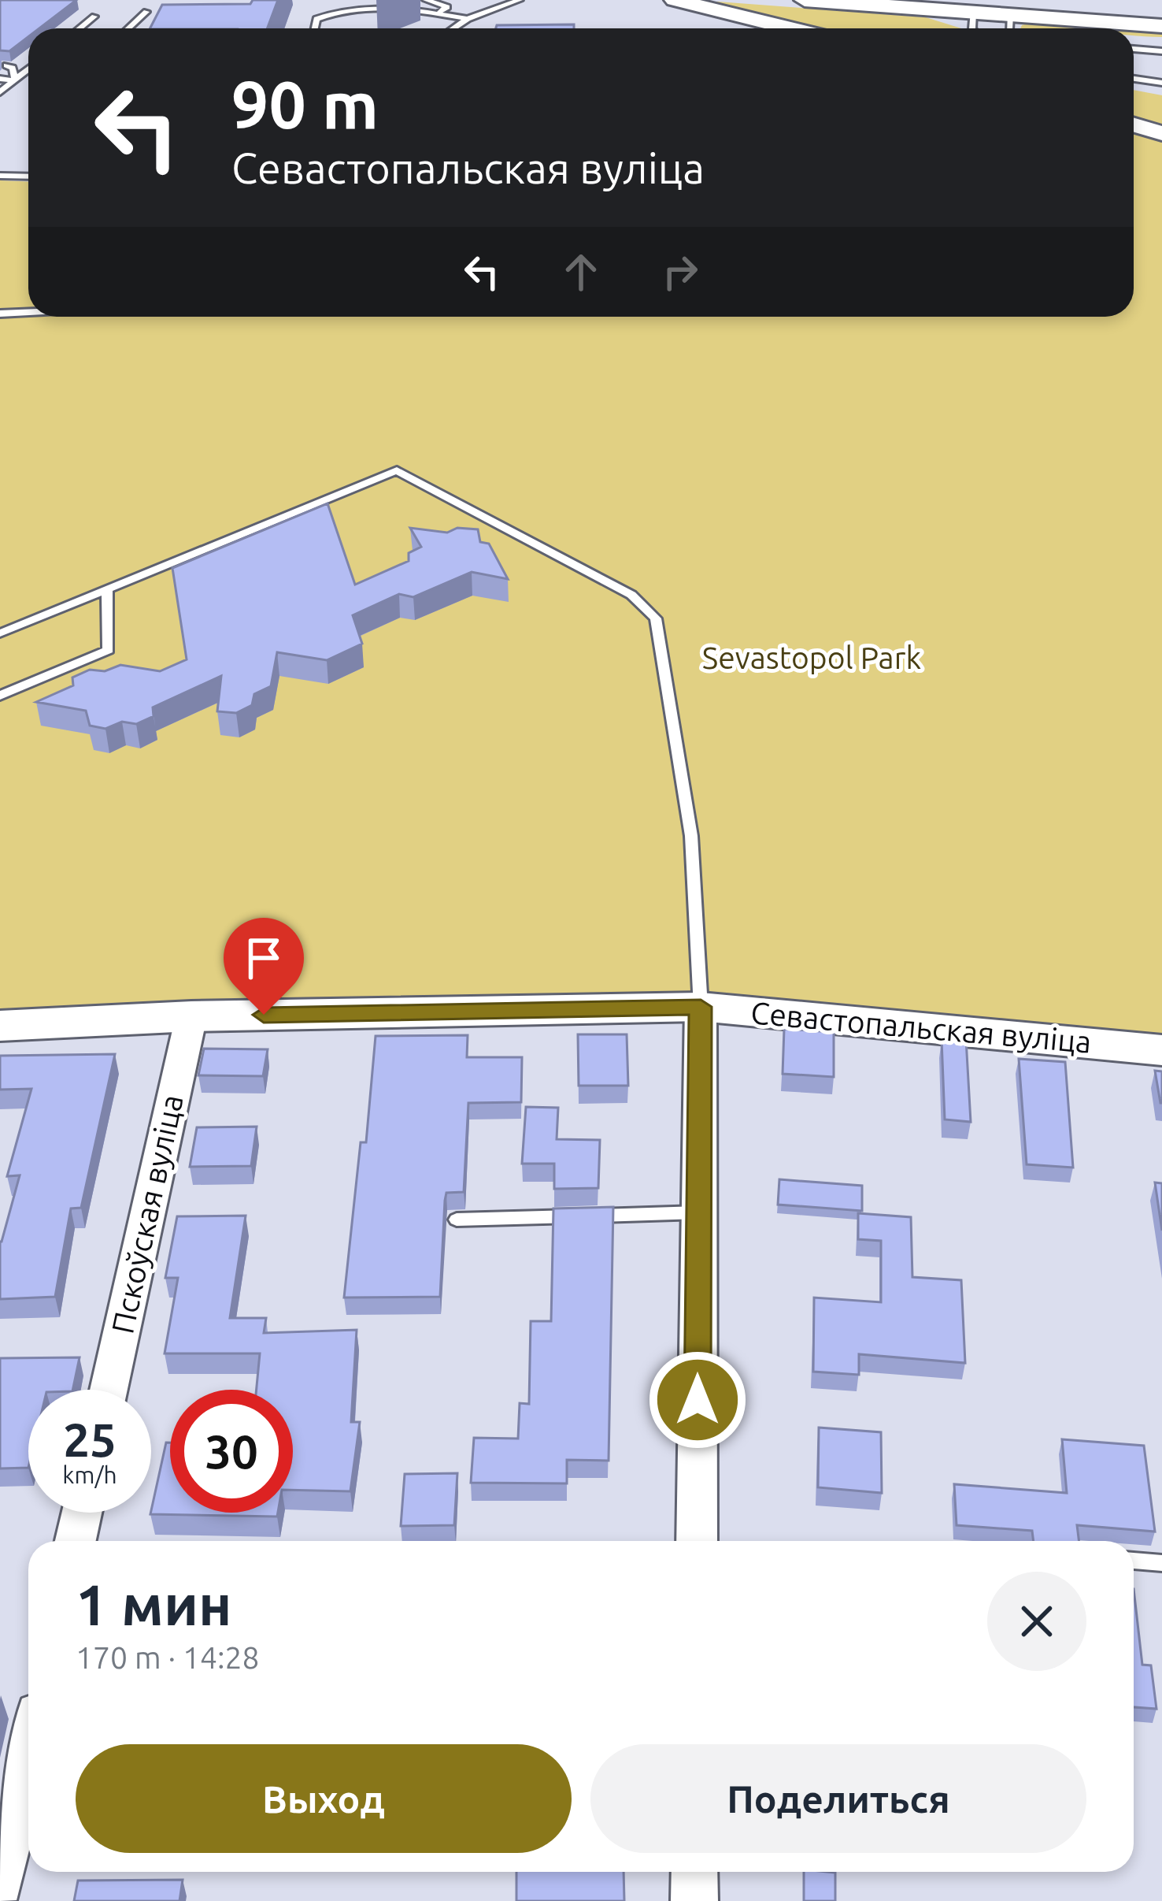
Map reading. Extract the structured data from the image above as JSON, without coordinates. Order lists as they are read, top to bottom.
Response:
{
  "streets": {
    "street": ["Севастопальская вуліца", "Пскоўская вуліца"]
  },
  "crossings": [
    ["Севастопальская вуліца", "Пскоўская вуліца"]
  ],
  "parks": ["Sevastopol Park"],
  "page": {
    "turn": ["90 m", "Севастопальская вуліца"],
    "speed": "25 km/h",
    "limit": "30",
    "heading": ["1 мин", "170 m · 14:28"],
    "buttons": ["Выход", "Поделиться"]
  }
}
